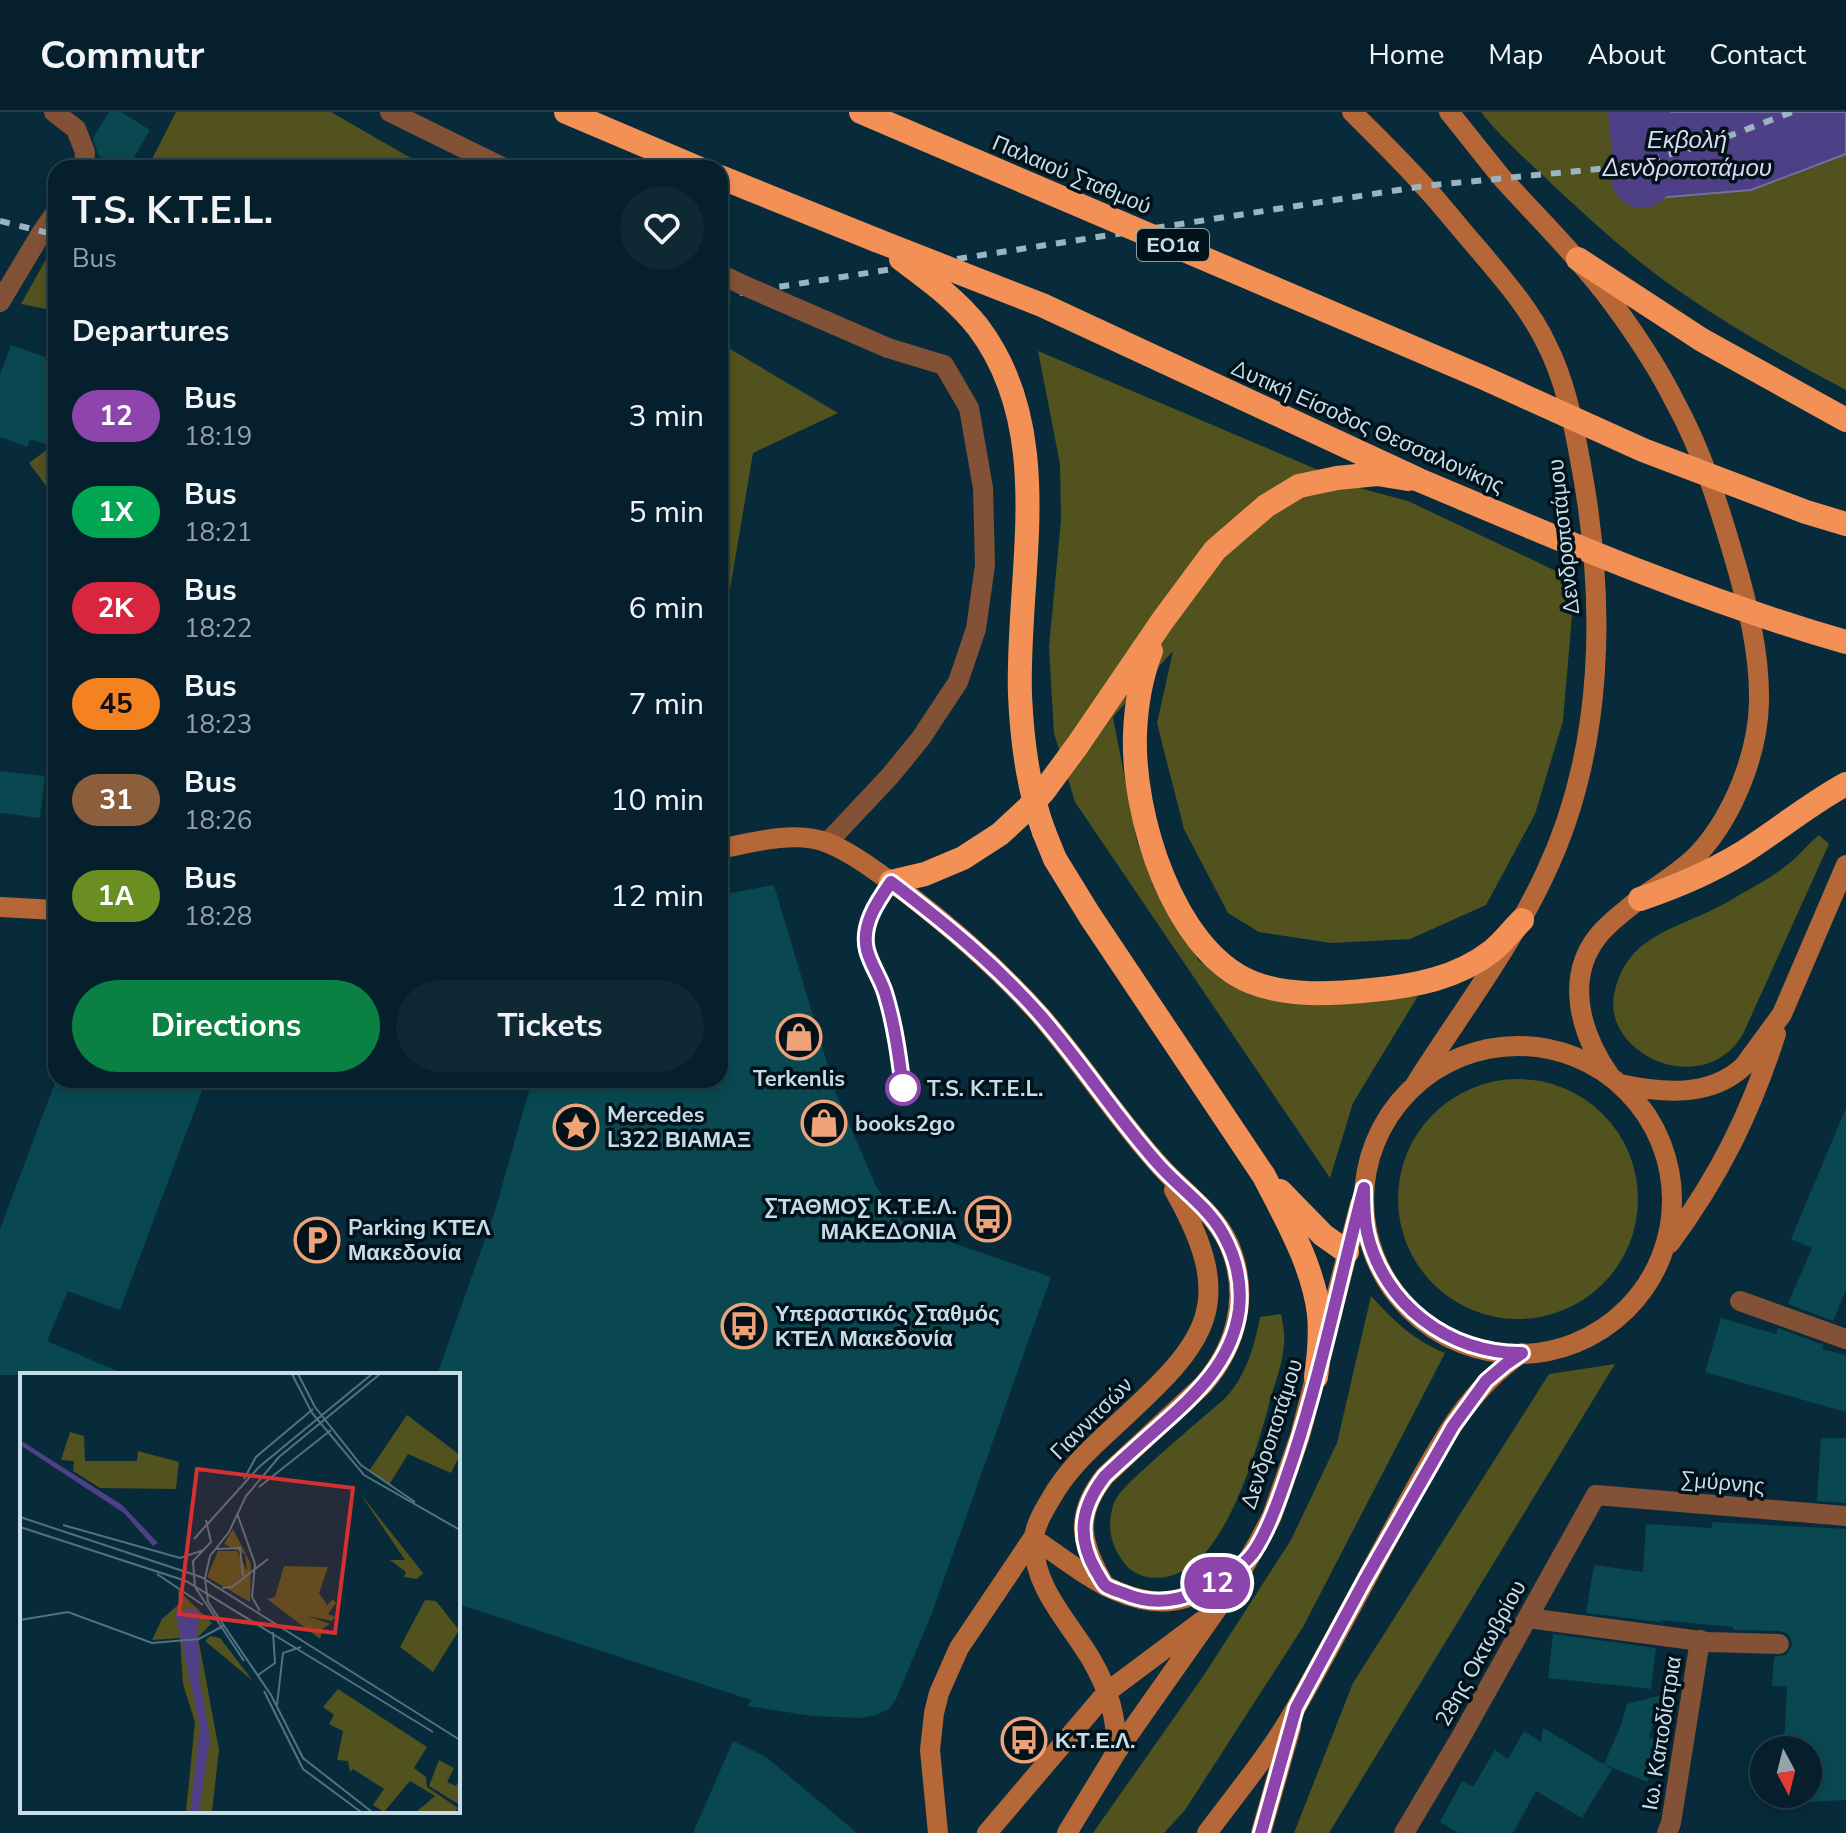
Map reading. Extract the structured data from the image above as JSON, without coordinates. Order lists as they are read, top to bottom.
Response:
{
  "streets": {
    "highway": ["Παλαιού Σταθμού", "ΕΟ1α", "Δυτική Είσοδος Θεσσαλονίκης"],
    "main road": ["Δενδροποτάμου", "Γιαννιτσών"],
    "street": ["Σμύρνης", "28ης Οκτωβρίου", "Ιω. Καποδίστρια"]
  },
  "crossings": [
    ["Σμύρνης", "28ης Οκτωβρίου"]
  ],
  "water": ["Εκβολή Δενδροποτάμου"],
  "places": {
    "shop": ["Terkenlis", "books2go"],
    "other": ["T.S. K.T.E.L."],
    "place": ["Mercedes L322 ΒΙΑΜΑΞ"],
    "bus stop": ["ΣΤΑΘΜΟΣ Κ.Τ.Ε.Λ. ΜΑΚΕΔΟΝΙΑ", "Υπεραστικός Σταθμός ΚΤΕΛ Μακεδονία", "Κ.Τ.Ε.Λ."],
    "parking": ["Parking ΚΤΕΛ Μακεδονία"]
  },
  "lines": ["bus line 12"],
  "north": "bottom",
  "page": {
    "header": "Commutr",
    "nav": [
      "Home",
      "Map",
      "About",
      "Contact"
    ],
    "on_map": "12",
    "heading": [
      ["T.S. K.T.E.L.", "Bus"],
      "Departures"
    ],
    "list": [
      {
        "mark": "12",
        "name": "Bus",
        "note": "18:19",
        "value": "3 min"
      },
      {
        "mark": "1Χ",
        "name": "Bus",
        "note": "18:21",
        "value": "5 min"
      },
      {
        "mark": "2Κ",
        "name": "Bus",
        "note": "18:22",
        "value": "6 min"
      },
      {
        "mark": "45",
        "name": "Bus",
        "note": "18:23",
        "value": "7 min"
      },
      {
        "mark": "31",
        "name": "Bus",
        "note": "18:26",
        "value": "10 min"
      },
      {
        "mark": "1Α",
        "name": "Bus",
        "note": "18:28",
        "value": "12 min"
      }
    ],
    "buttons": ["Directions", "Tickets"]
  }
}
